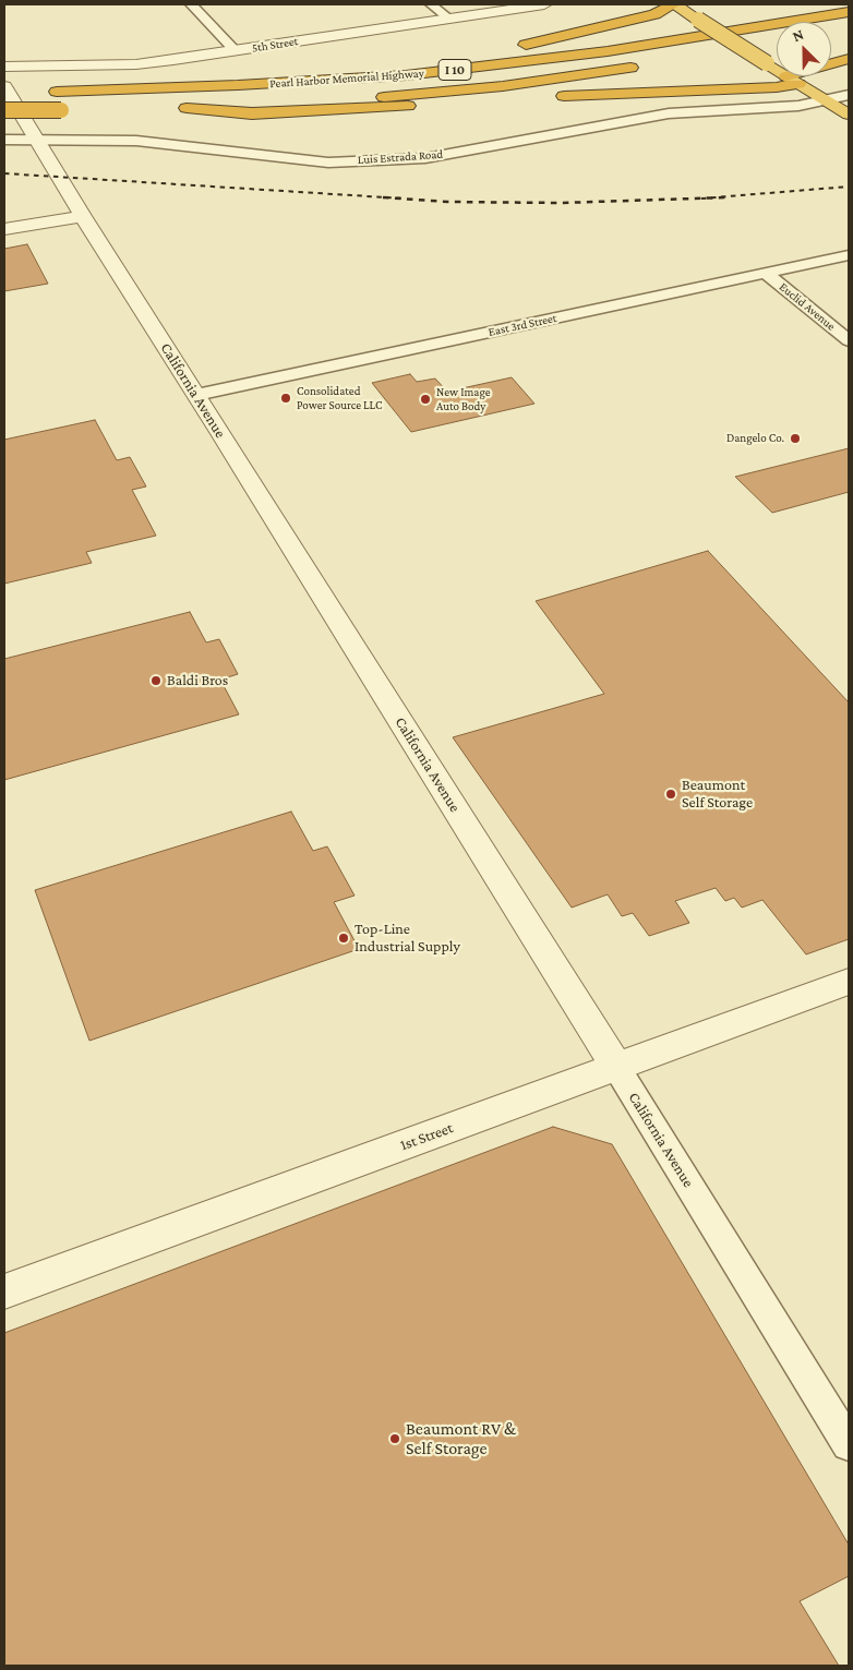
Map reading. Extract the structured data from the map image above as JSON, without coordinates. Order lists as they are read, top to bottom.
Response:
{
  "streets": {
    "highway": ["I 10", "Pearl Harbor Memorial Highway"],
    "street": [
      "5th Street",
      "Luis Estrada Road",
      "Euclid Avenue",
      "East 3rd Street",
      "California Avenue",
      "1st Street"
    ]
  },
  "crossings": [
    ["Luis Estrada Road", "California Avenue"],
    ["Euclid Avenue", "East 3rd Street"],
    ["East 3rd Street", "California Avenue"],
    ["California Avenue", "1st Street"]
  ],
  "places": [
    "Consolidated Power Source LLC",
    "New Image Auto Body",
    "Dangelo Co.",
    "Baldi Bros",
    "Beaumont Self Storage",
    "Top-Line Industrial Supply",
    "Beaumont RV & Self Storage"
  ],
  "north": "top left"
}
